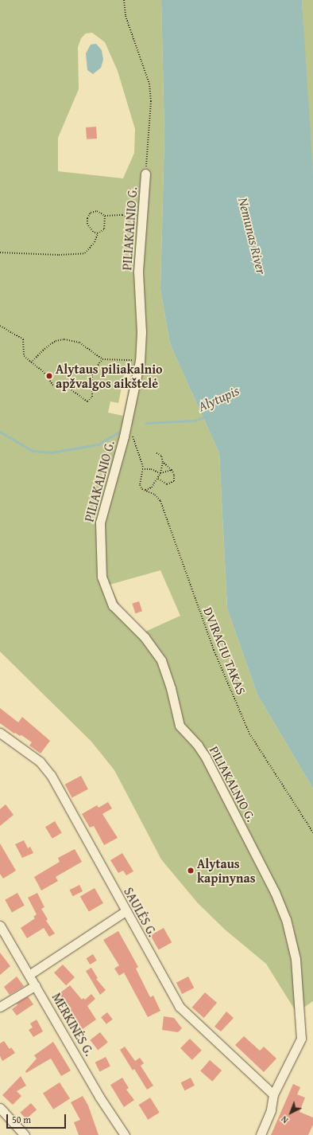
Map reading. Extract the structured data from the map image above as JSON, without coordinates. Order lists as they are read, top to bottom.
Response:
{
  "streets": {
    "street": ["PILIAKALNIO G.", "SAULĖS G.", "MERKINĖS G."],
    "path": ["DVIRACIU TAKAS"]
  },
  "crossings": [
    ["PILIAKALNIO G.", "SAULĖS G."]
  ],
  "water": ["Nemunas River", "Alytupis"],
  "places": ["Alytaus piliakalnio apžvalgos aikštelė", "Alytaus kapinynas"],
  "scale_bar": "50 m",
  "north": "bottom left"
}
